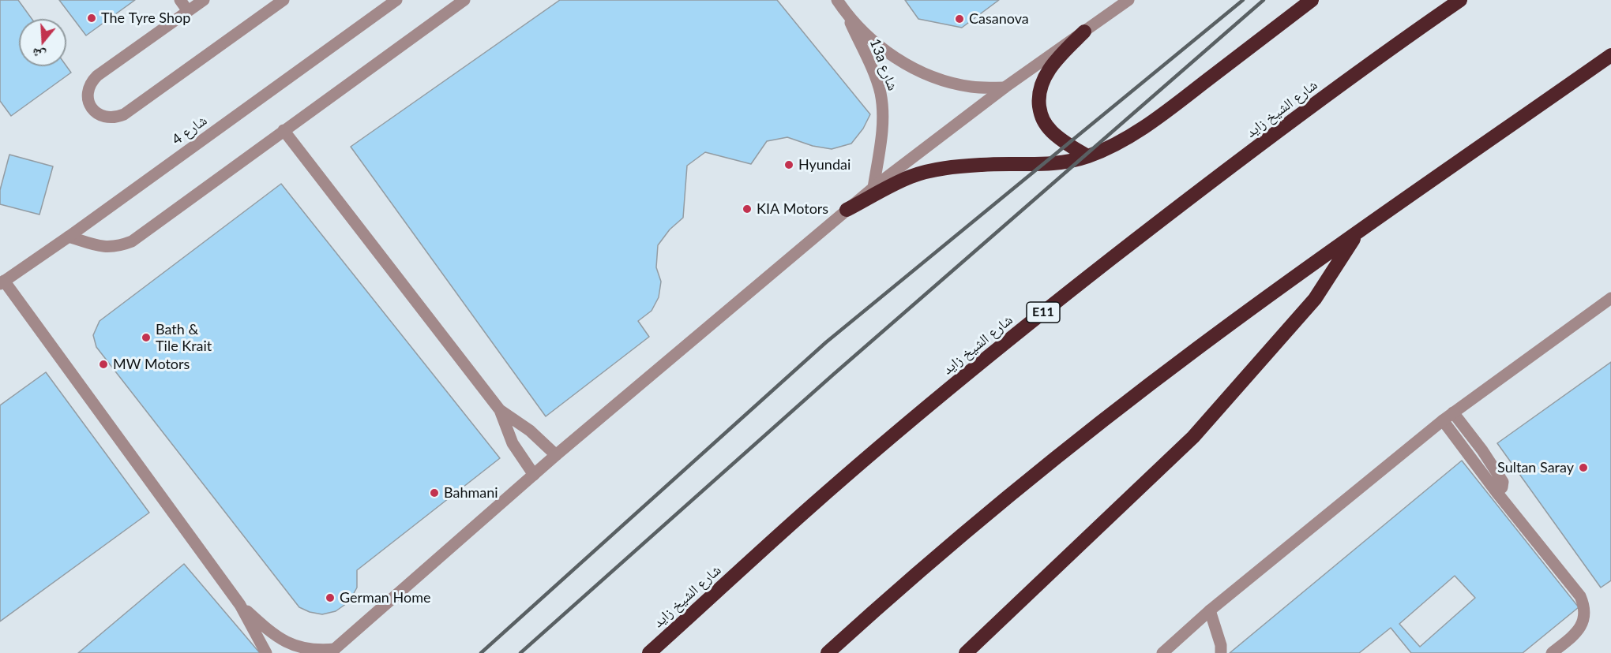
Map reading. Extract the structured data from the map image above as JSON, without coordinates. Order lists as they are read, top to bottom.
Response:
{
  "streets": {
    "highway": ["شارع الشيخ زايد", "E11"],
    "street": ["13a شارع", "شارع 4"]
  },
  "places": [
    "The Tyre Shop",
    "Casanova",
    "Hyundai",
    "KIA Motors",
    "Bath & Tile Krait",
    "MW Motors",
    "Sultan Saray",
    "Bahmani",
    "German Home"
  ],
  "north": "bottom"
}
